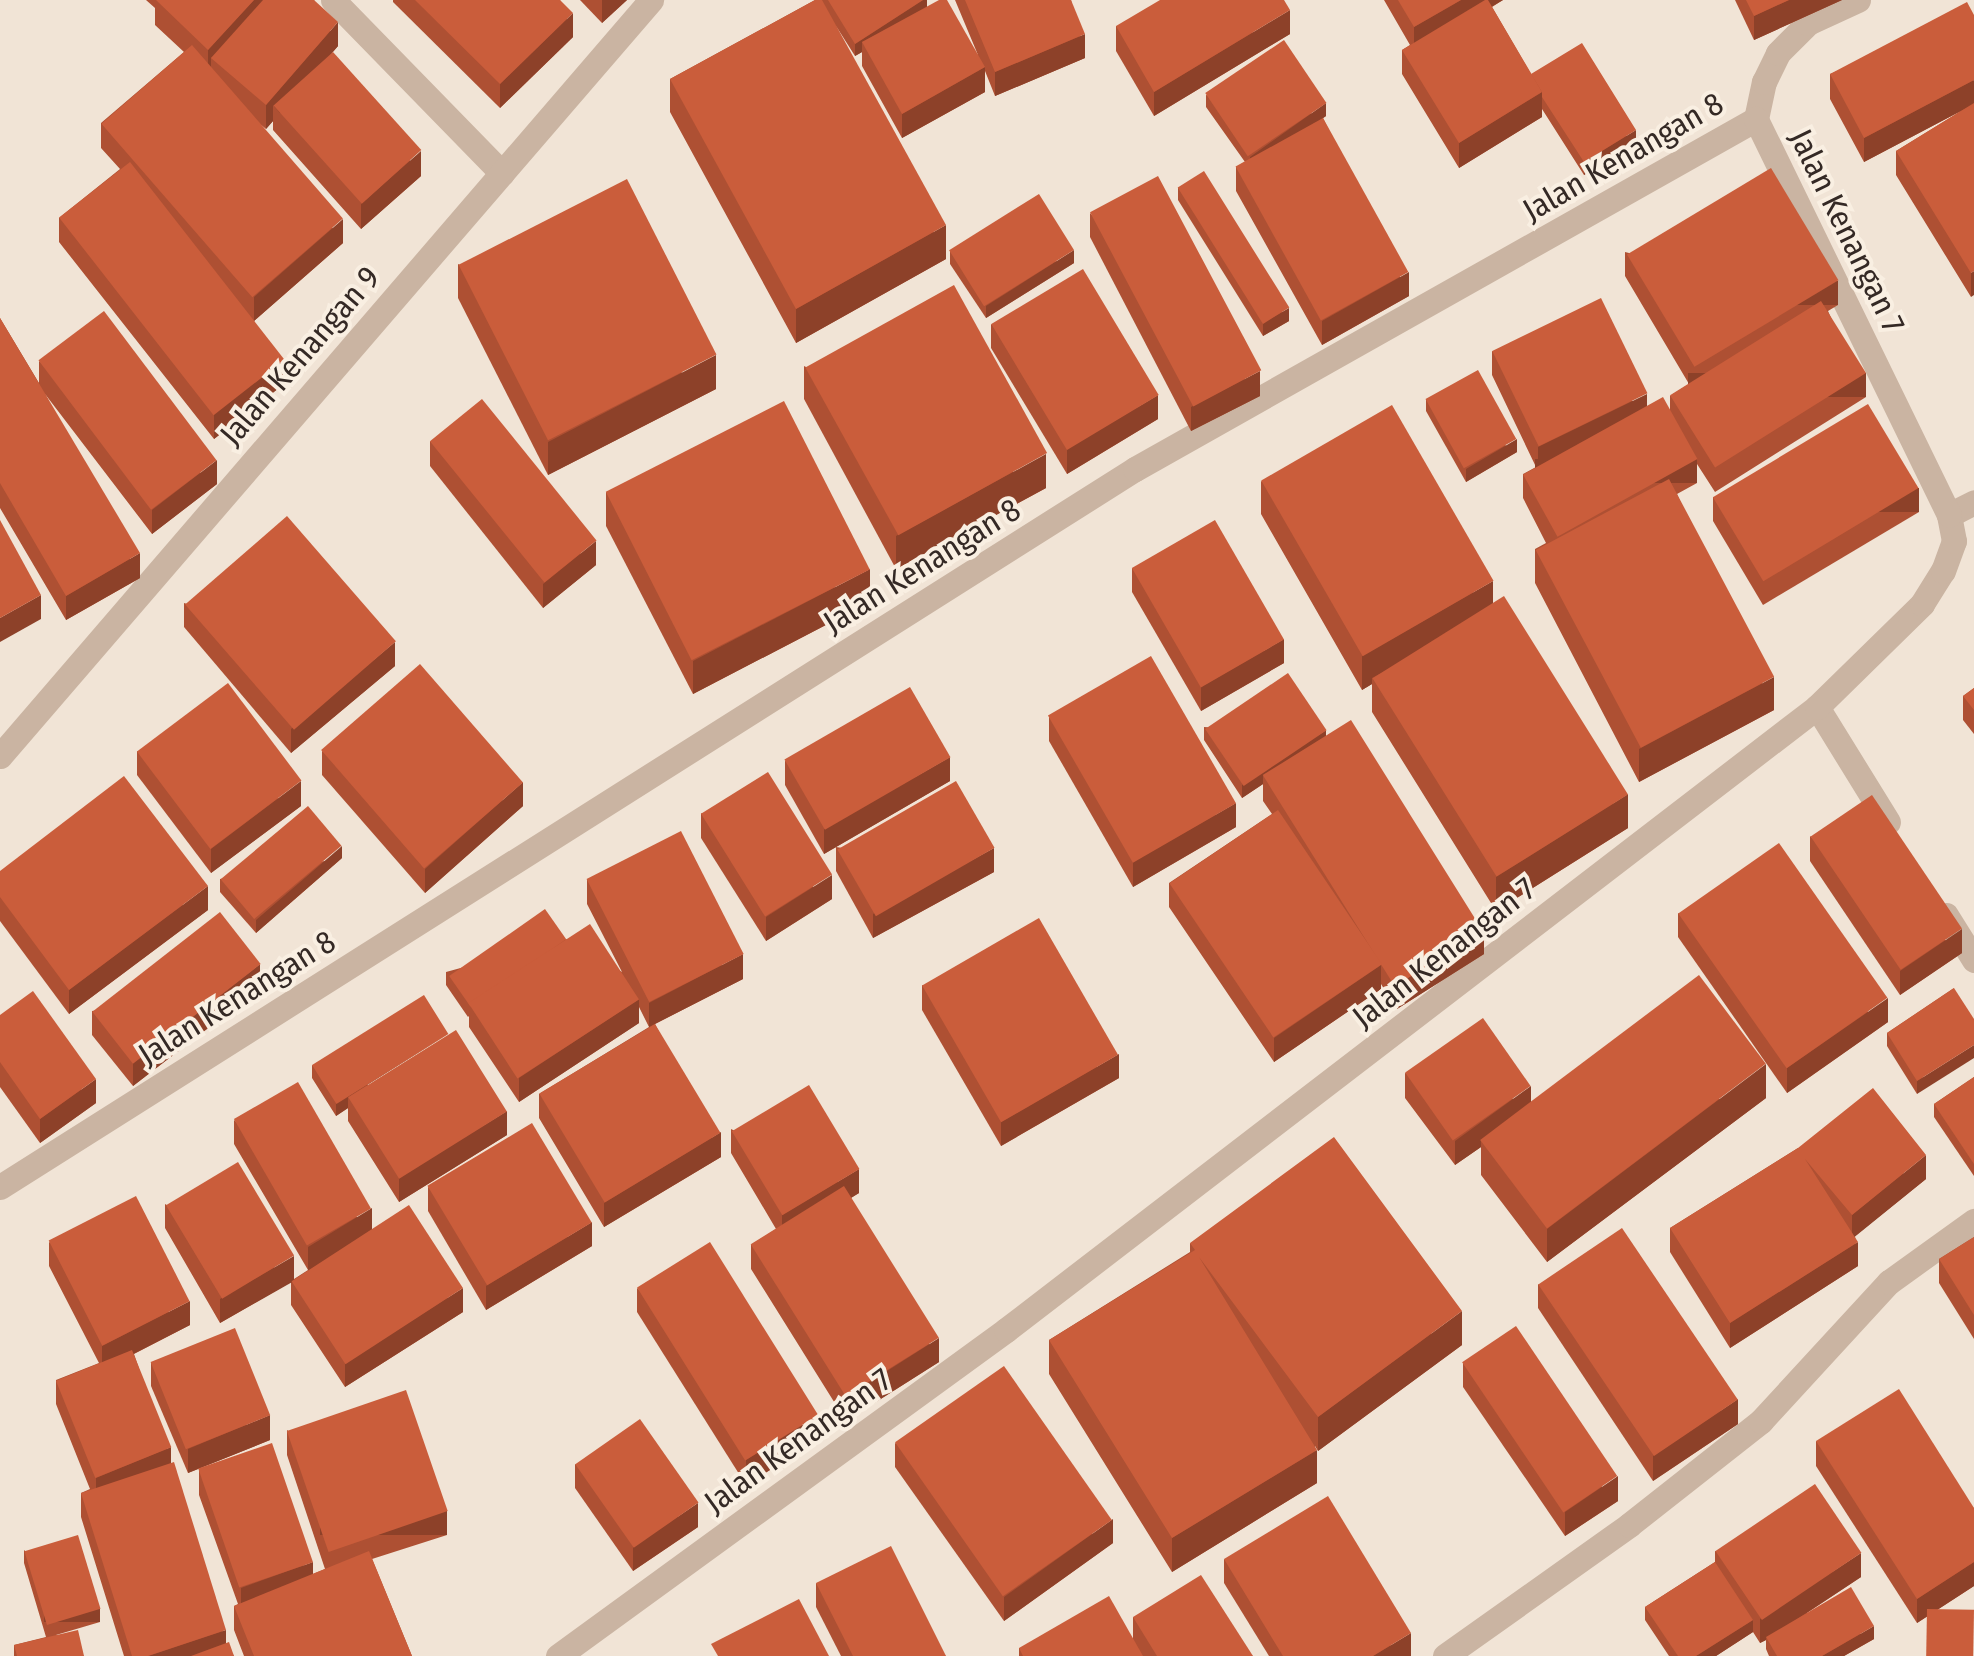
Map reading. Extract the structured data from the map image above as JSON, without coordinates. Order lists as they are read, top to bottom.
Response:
{
  "streets": {
    "street": ["Jalan Kenangan 8", "Jalan Kenangan 7", "Jalan Kenangan 9"]
  },
  "crossings": [
    ["Jalan Kenangan 8", "Jalan Kenangan 7"]
  ]
}
